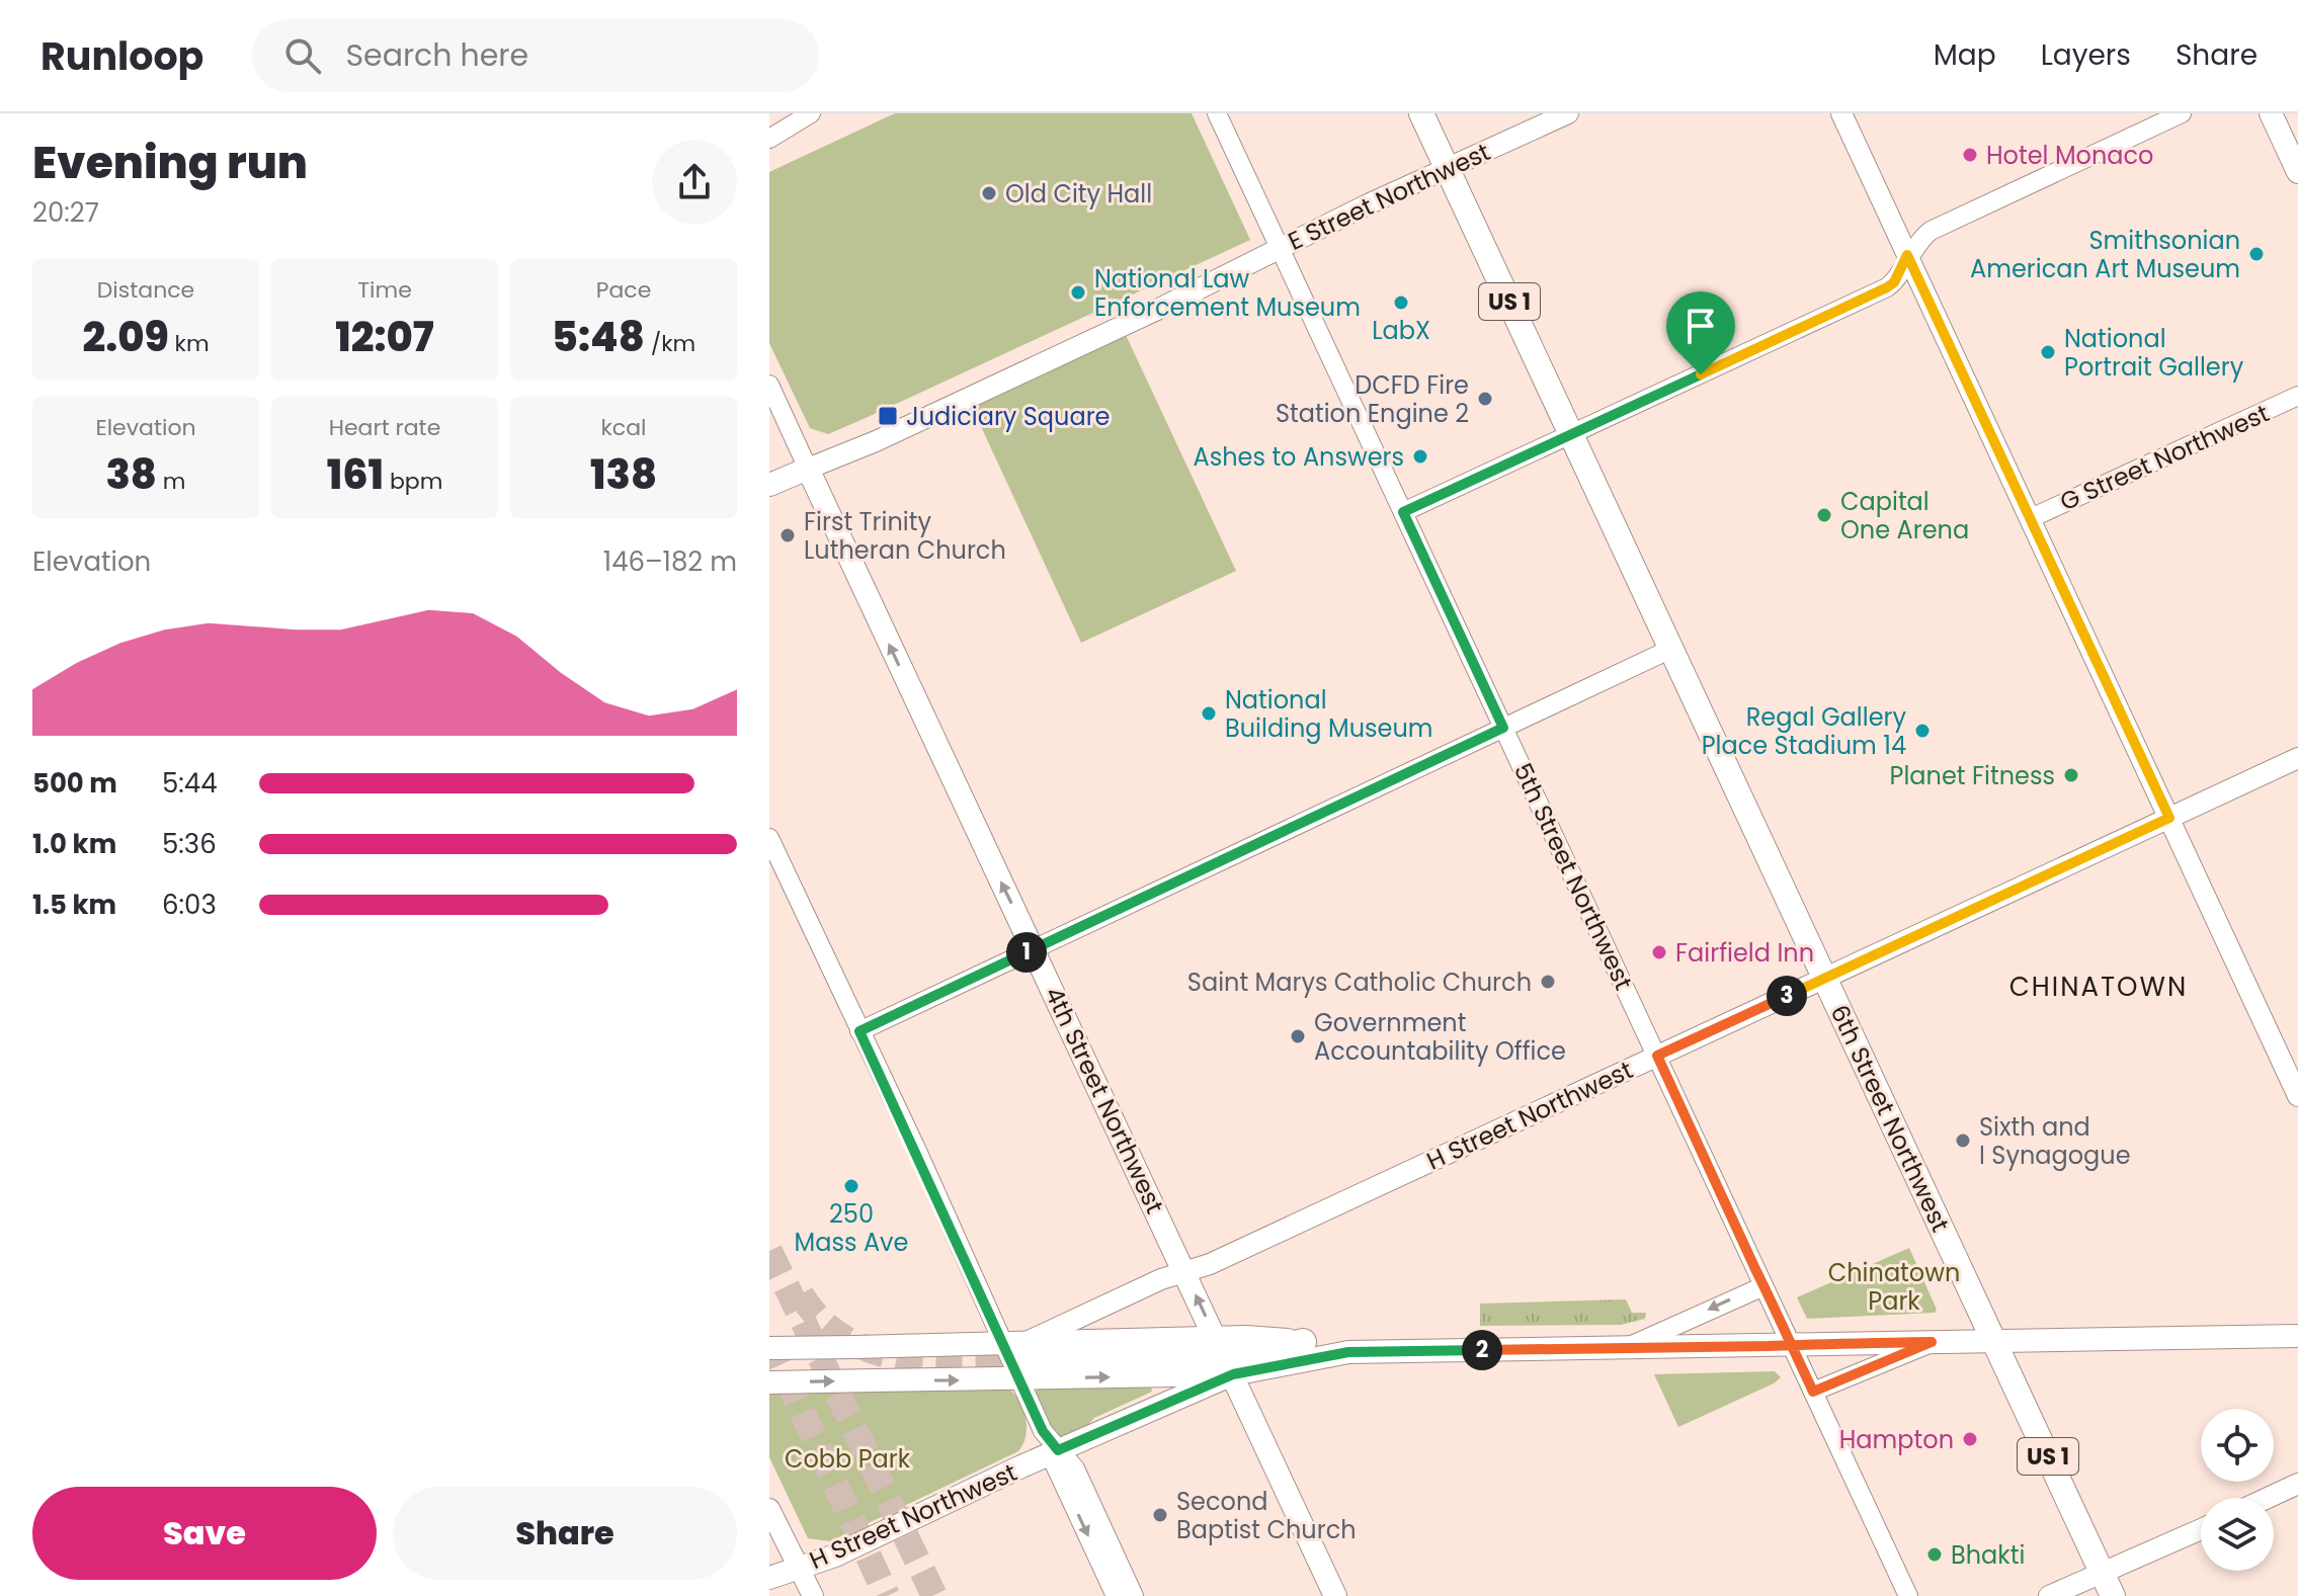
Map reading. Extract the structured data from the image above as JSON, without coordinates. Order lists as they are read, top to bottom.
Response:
{
  "streets": {
    "highway": ["US 1", "6th Street Northwest"],
    "main road": ["E Street Northwest", "4th Street Northwest", "H Street Northwest"],
    "street": ["G Street Northwest", "5th Street Northwest"]
  },
  "crossings": [
    ["E Street Northwest", "5th Street Northwest"],
    ["E Street Northwest", "4th Street Northwest"],
    ["E Street Northwest", "6th Street Northwest"],
    ["5th Street Northwest", "H Street Northwest"],
    ["4th Street Northwest", "H Street Northwest"],
    ["H Street Northwest", "6th Street Northwest"]
  ],
  "districts": ["CHINATOWN"],
  "parks": ["Chinatown Park", "Cobb Park"],
  "places": {
    "other": [
      "Hotel Monaco",
      "Old City Hall",
      "Smithsonian American Art Museum",
      "National Law Enforcement Museum",
      "LabX",
      "National Portrait Gallery",
      "DCFD Fire Station Engine 2",
      "Ashes to Answers",
      "Capital One Arena",
      "First Trinity Lutheran Church",
      "National Building Museum",
      "Regal Gallery Place Stadium 14",
      "Planet Fitness",
      "Fairfield Inn",
      "Saint Marys Catholic Church",
      "Government Accountability Office",
      "Sixth and I Synagogue",
      "250 Mass Ave",
      "Hampton",
      "Second Baptist Church",
      "Bhakti"
    ],
    "transit": ["Judiciary Square"]
  },
  "page": {
    "header": "Runloop",
    "search": "Search here",
    "nav": ["Map", "Layers", "Share"],
    "heading": ["Evening run", "20:27"],
    "stats": [
      ["Distance", "2.09 km"],
      ["Time", "12:07"],
      ["Pace", "5:48 /km"],
      ["Elevation", "38 m"],
      ["Heart rate", "161 bpm"],
      ["kcal", "138"]
    ],
    "chart": ["Elevation", "146–182 m"],
    "list": [
      {
        "name": "500 m",
        "note": "5:44"
      },
      {
        "name": "1.0 km",
        "note": "5:36"
      },
      {
        "name": "1.5 km",
        "note": "6:03"
      }
    ],
    "pins": ["1", "3", "2"],
    "buttons": ["Save", "Share"]
  }
}
